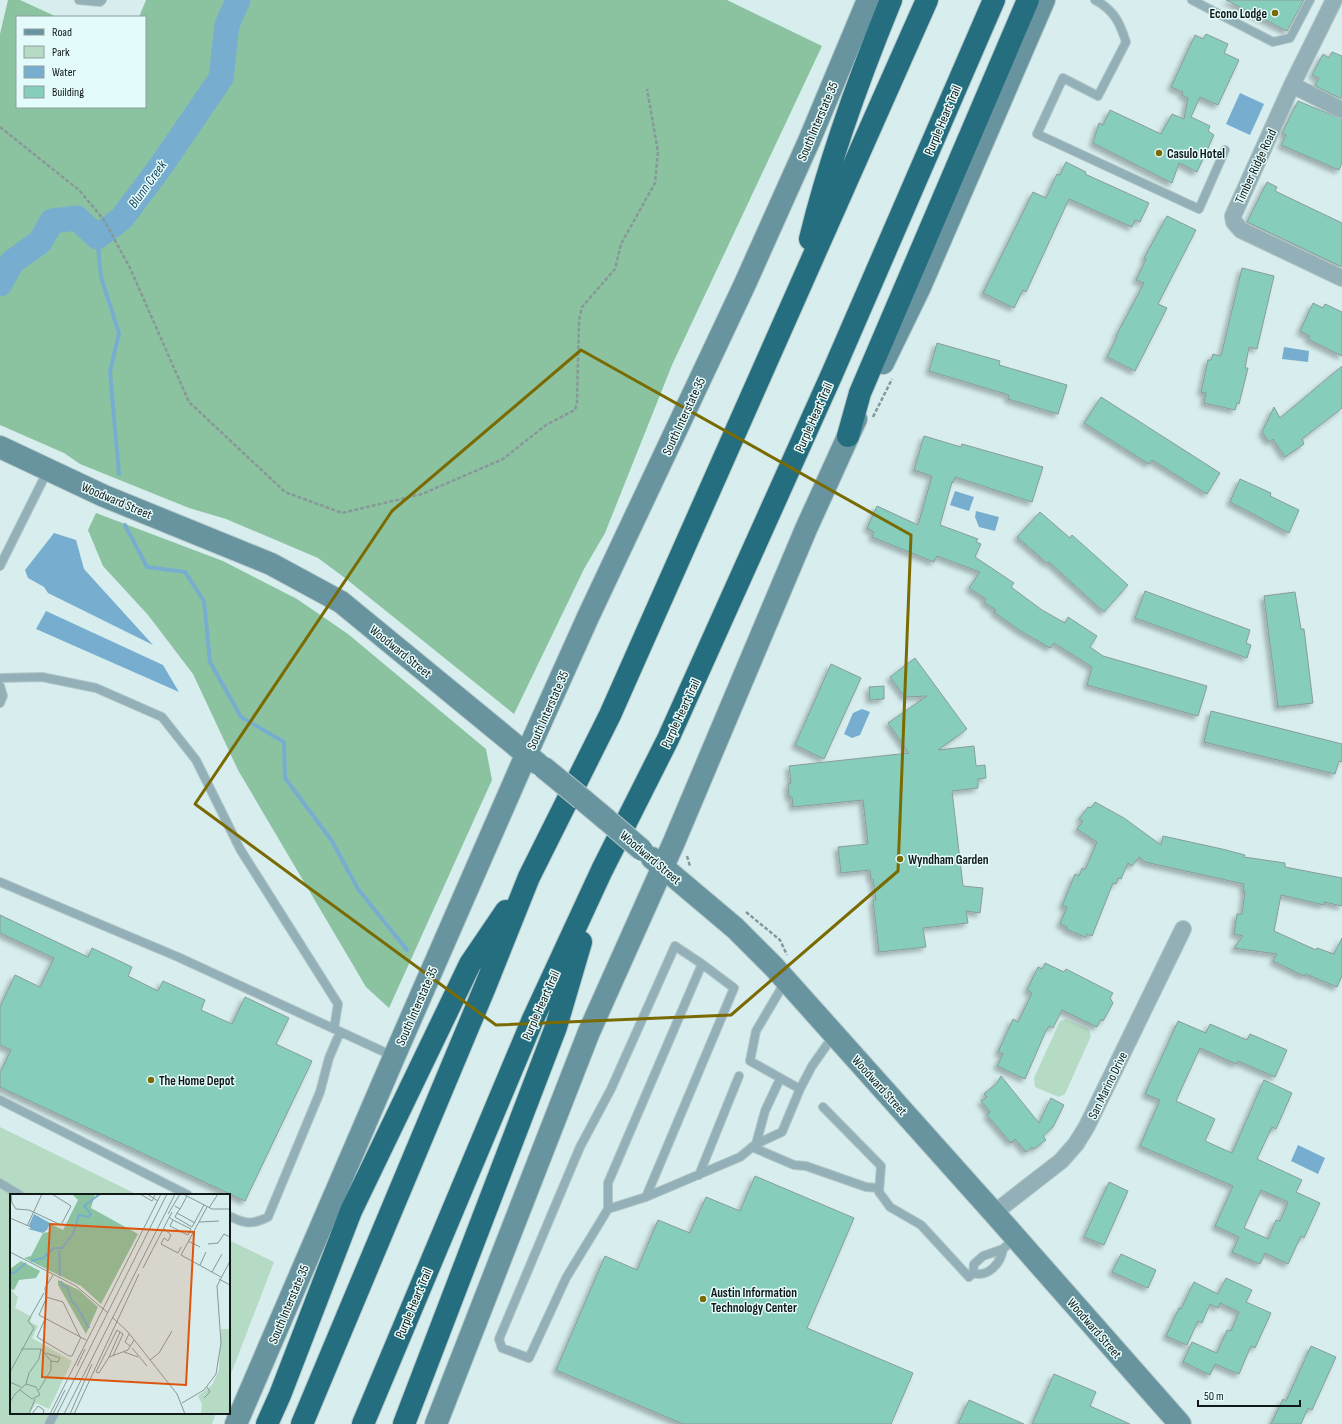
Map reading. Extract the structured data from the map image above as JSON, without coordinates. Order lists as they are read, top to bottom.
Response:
{
  "streets": {
    "highway": ["Purple Heart Trail"],
    "main road": ["South Interstate 35", "Woodward Street"],
    "street": ["Timber Ridge Road", "San Marino Drive"]
  },
  "crossings": [
    ["South Interstate 35", "Woodward Street"],
    ["Woodward Street", "San Marino Drive"]
  ],
  "water": ["Blunn Creek"],
  "places": [
    "Econo Lodge",
    "Casulo Hotel",
    "Wyndham Garden",
    "The Home Depot",
    "Austin Information Technology Center"
  ],
  "legend": [
    "Road",
    "Park",
    "Water",
    "Building"
  ],
  "scale_bar": "50 m"
}
